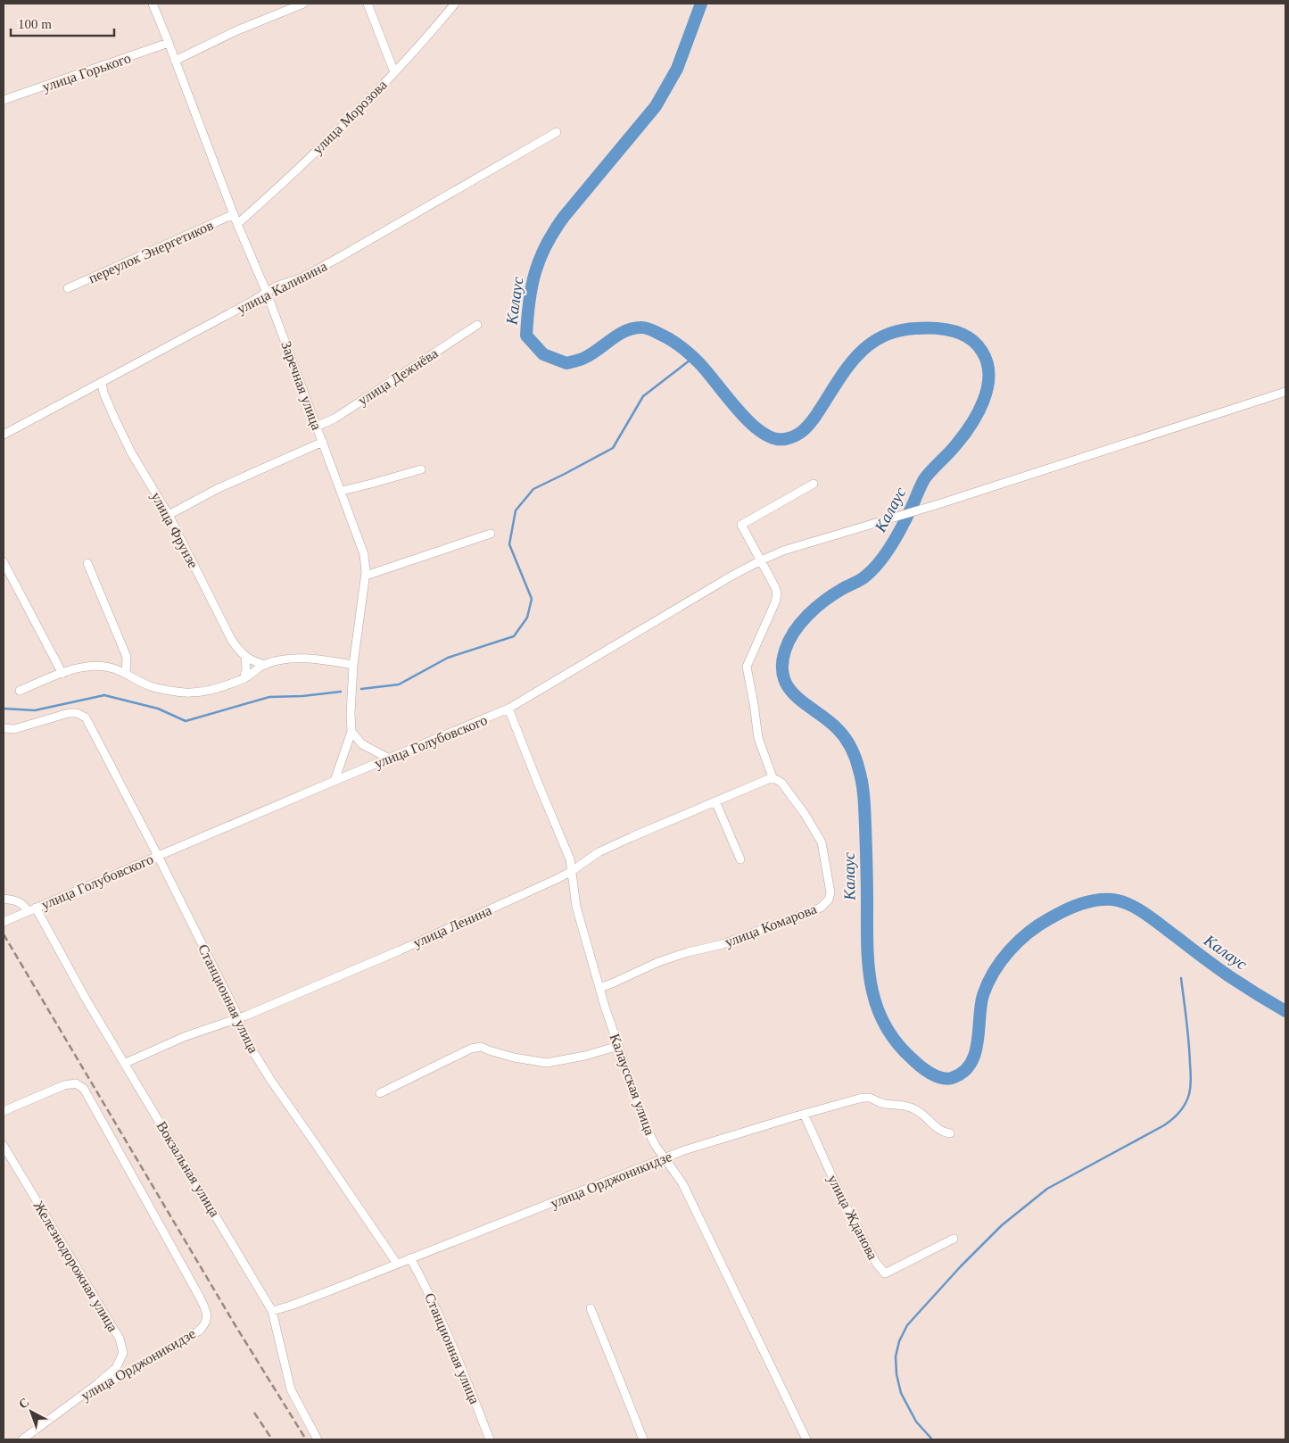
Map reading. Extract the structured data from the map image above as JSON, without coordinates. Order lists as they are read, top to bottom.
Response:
{
  "streets": {
    "street": [
      "улица Горького",
      "улица Морозова",
      "переулок Энергетиков",
      "улица Калинина",
      "улица Дежнёва",
      "Заречная улица",
      "улица Фрунзе",
      "улица Голубовского",
      "улица Комарова",
      "улица Ленина",
      "Станционная улица",
      "Калаусская улица",
      "Вокзальная улица",
      "улица Орджоникидзе",
      "улица Жданова",
      "Железнодорожная улица"
    ]
  },
  "crossings": [
    ["улица Горького", "Заречная улица"],
    ["улица Морозова", "Заречная улица"],
    ["переулок Энергетиков", "Заречная улица"],
    ["улица Калинина", "Заречная улица"],
    ["улица Калинина", "улица Фрунзе"],
    ["улица Дежнёва", "Заречная улица"],
    ["Заречная улица", "улица Голубовского"],
    ["улица Голубовского", "улица Комарова"],
    ["улица Голубовского", "Станционная улица"],
    ["улица Голубовского", "Калаусская улица"],
    ["улица Голубовского", "Вокзальная улица"],
    ["улица Комарова", "улица Ленина"],
    ["улица Комарова", "Калаусская улица"],
    ["улица Ленина", "Станционная улица"],
    ["улица Ленина", "Калаусская улица"],
    ["улица Ленина", "Вокзальная улица"],
    ["Станционная улица", "улица Орджоникидзе"],
    ["Калаусская улица", "улица Орджоникидзе"],
    ["Вокзальная улица", "улица Орджоникидзе"],
    ["улица Орджоникидзе", "улица Жданова"],
    ["улица Орджоникидзе", "Железнодорожная улица"]
  ],
  "water": ["Калаус"],
  "scale_bar": "100 m",
  "north": "top left"
}
